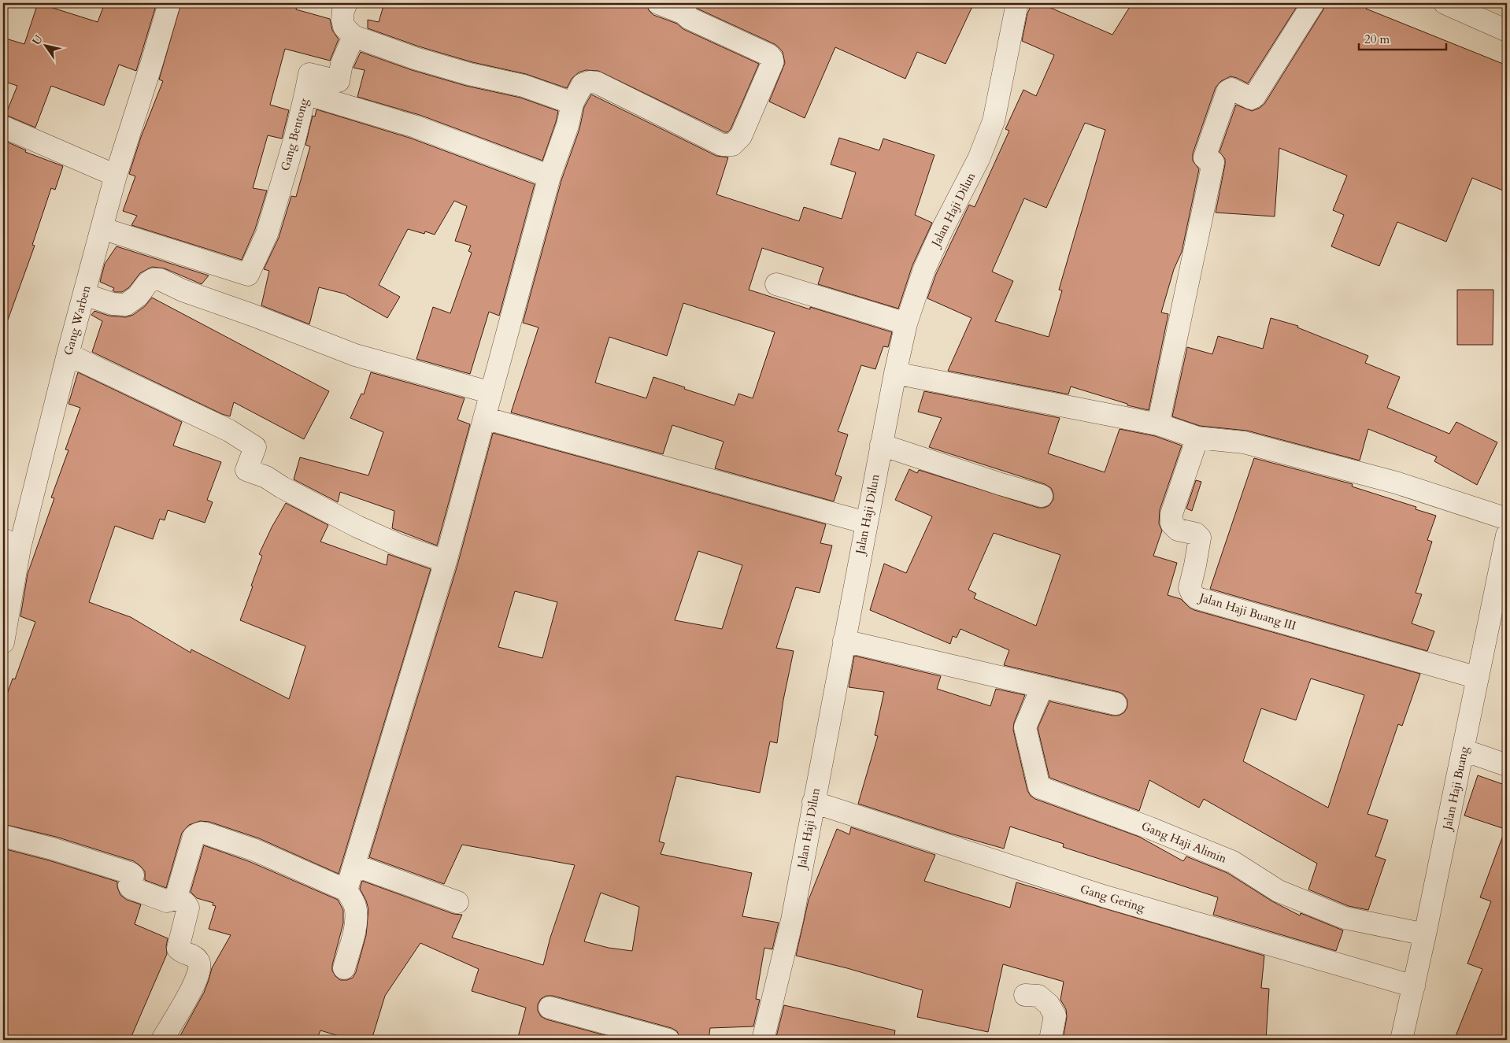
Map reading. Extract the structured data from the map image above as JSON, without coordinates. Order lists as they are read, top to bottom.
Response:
{
  "streets": {
    "street": [
      "Gang Bentong",
      "Jalan Haji Dilun",
      "Gang Warben",
      "Jalan Haji Buang III",
      "Jalan Haji Buang",
      "Gang Haji Alimin",
      "Gang Gering"
    ]
  },
  "crossings": [
    ["Gang Bentong", "Gang Warben"],
    ["Jalan Haji Dilun", "Gang Gering"],
    ["Jalan Haji Buang III", "Jalan Haji Buang"],
    ["Jalan Haji Buang", "Gang Haji Alimin"],
    ["Jalan Haji Buang", "Gang Gering"]
  ],
  "scale_bar": "20 m",
  "north": "top left"
}
